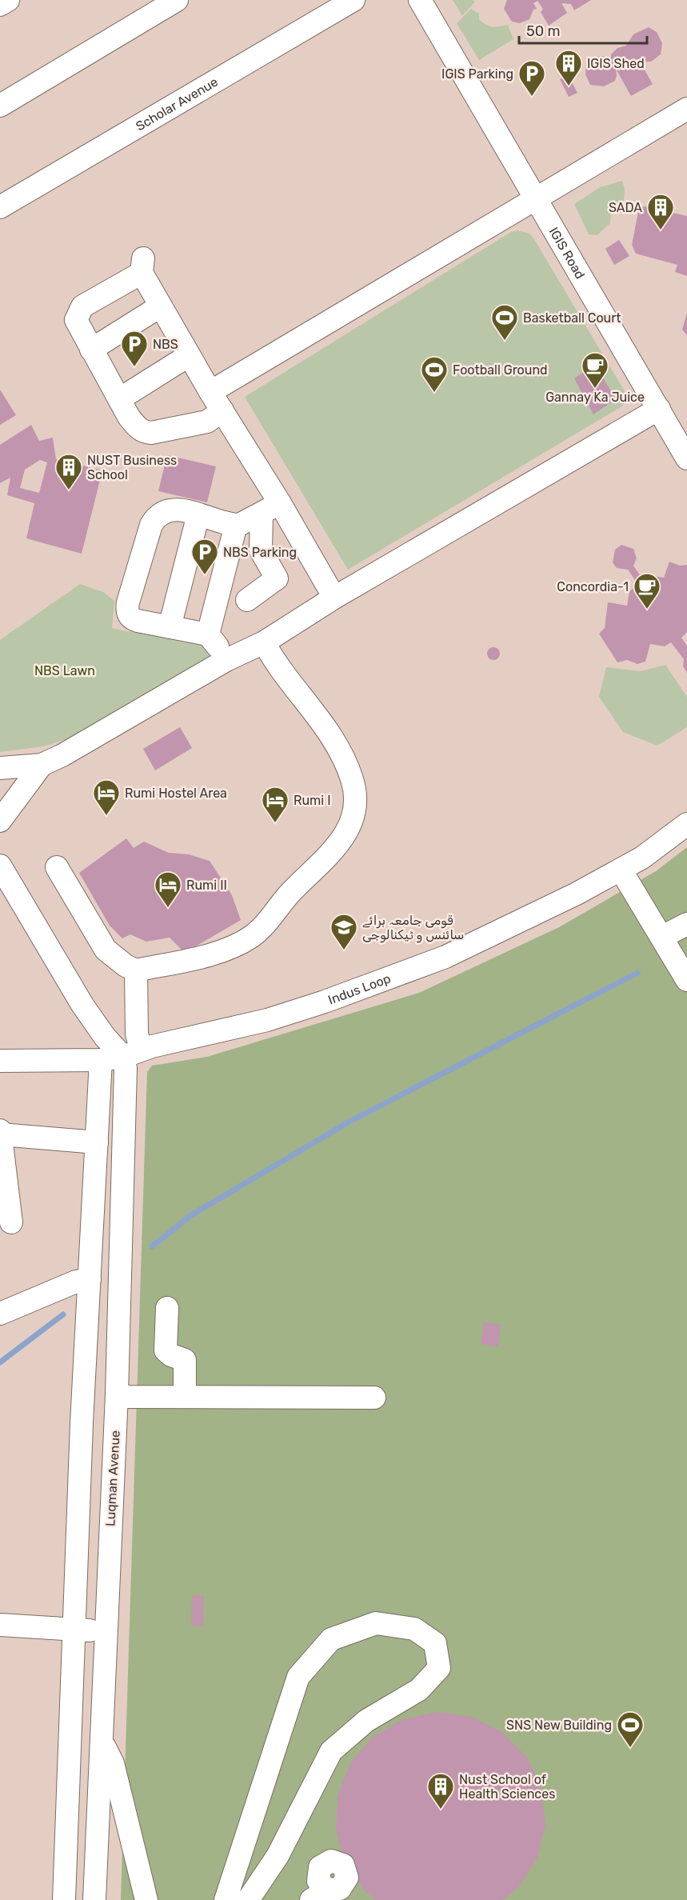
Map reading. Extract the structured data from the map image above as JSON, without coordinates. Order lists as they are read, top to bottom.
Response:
{
  "streets": {
    "street": [
      "Scholar Avenue",
      "IGIS Road",
      "Indus Loop",
      "Luqman Avenue"
    ]
  },
  "crossings": [
    ["Indus Loop", "Luqman Avenue"]
  ],
  "parks": ["NBS Lawn"],
  "places": {
    "building": [
      "IGIS Shed",
      "SADA",
      "NUST Business School",
      "Nust School of Health Sciences"
    ],
    "parking": ["IGIS Parking", "NBS", "NBS Parking"],
    "sports": ["Basketball Court", "Football Ground", "SNS New Building"],
    "cafe": ["Gannay Ka Juice", "Concordia-1"],
    "hotel": ["Rumi Hostel Area", "Rumi I", "Rumi II"],
    "school or university": ["قومی جامعہ برائے سائنس و ٹیکنالوجی"]
  },
  "scale_bar": "50 m"
}
